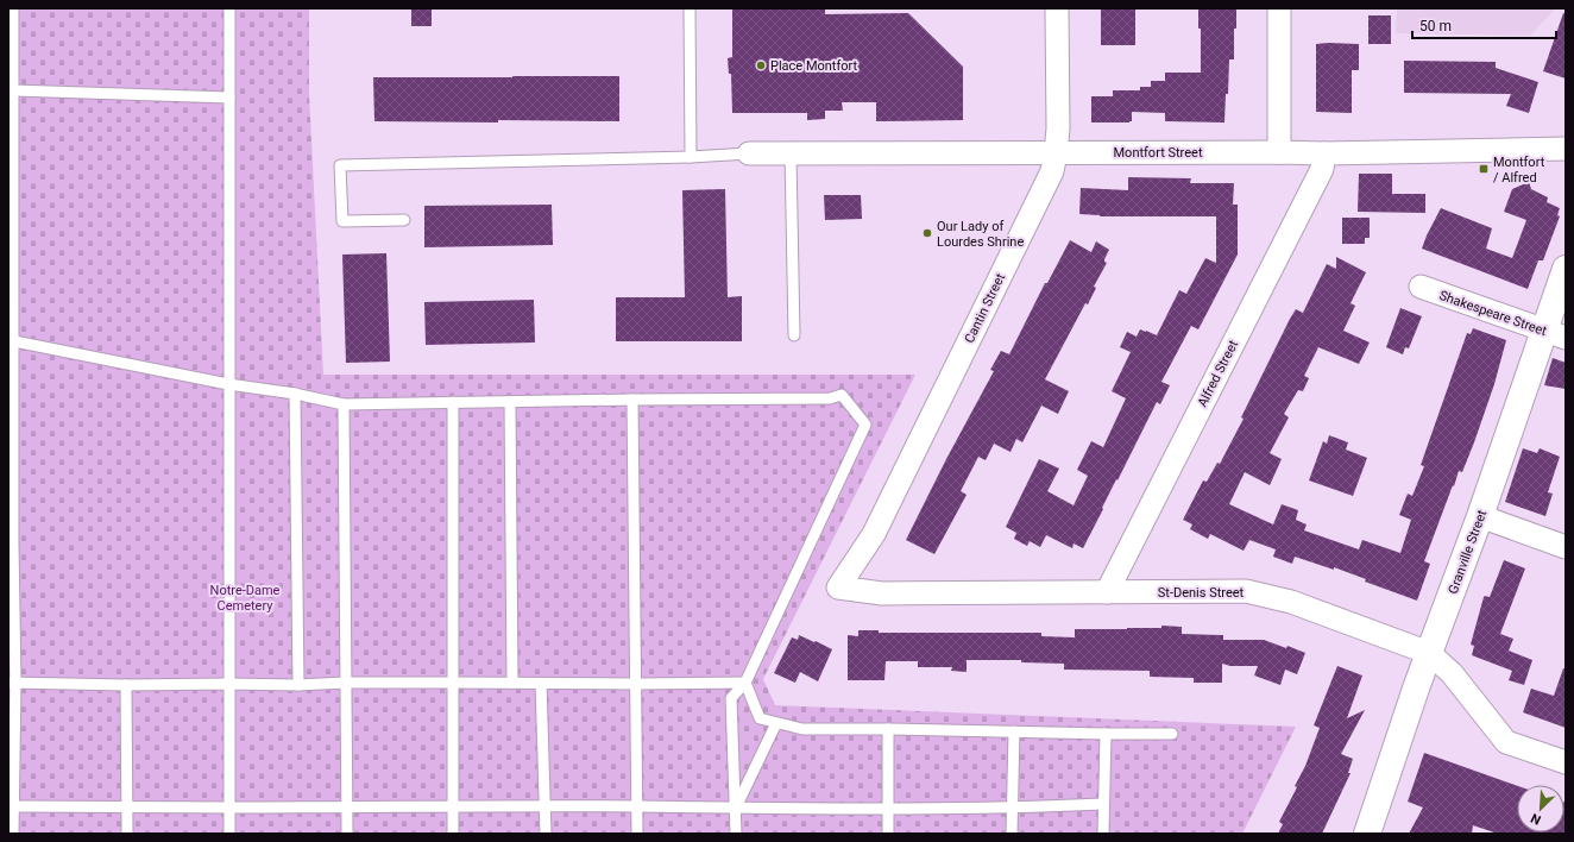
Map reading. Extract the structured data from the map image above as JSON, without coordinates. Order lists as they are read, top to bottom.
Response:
{
  "streets": {
    "street": [
      "Montfort Street",
      "Cantin Street",
      "Shakespeare Street",
      "Alfred Street",
      "Granville Street",
      "St-Denis Street"
    ]
  },
  "crossings": [
    ["Montfort Street", "Cantin Street"],
    ["Montfort Street", "Alfred Street"],
    ["Cantin Street", "St-Denis Street"],
    ["Shakespeare Street", "Granville Street"],
    ["Alfred Street", "St-Denis Street"],
    ["Granville Street", "St-Denis Street"]
  ],
  "parks": ["Notre-Dame Cemetery"],
  "places": {
    "other": ["Place Montfort", "Our Lady of Lourdes Shrine"],
    "transit": ["Montfort / Alfred"]
  },
  "scale_bar": "50 m",
  "north": "bottom left"
}
